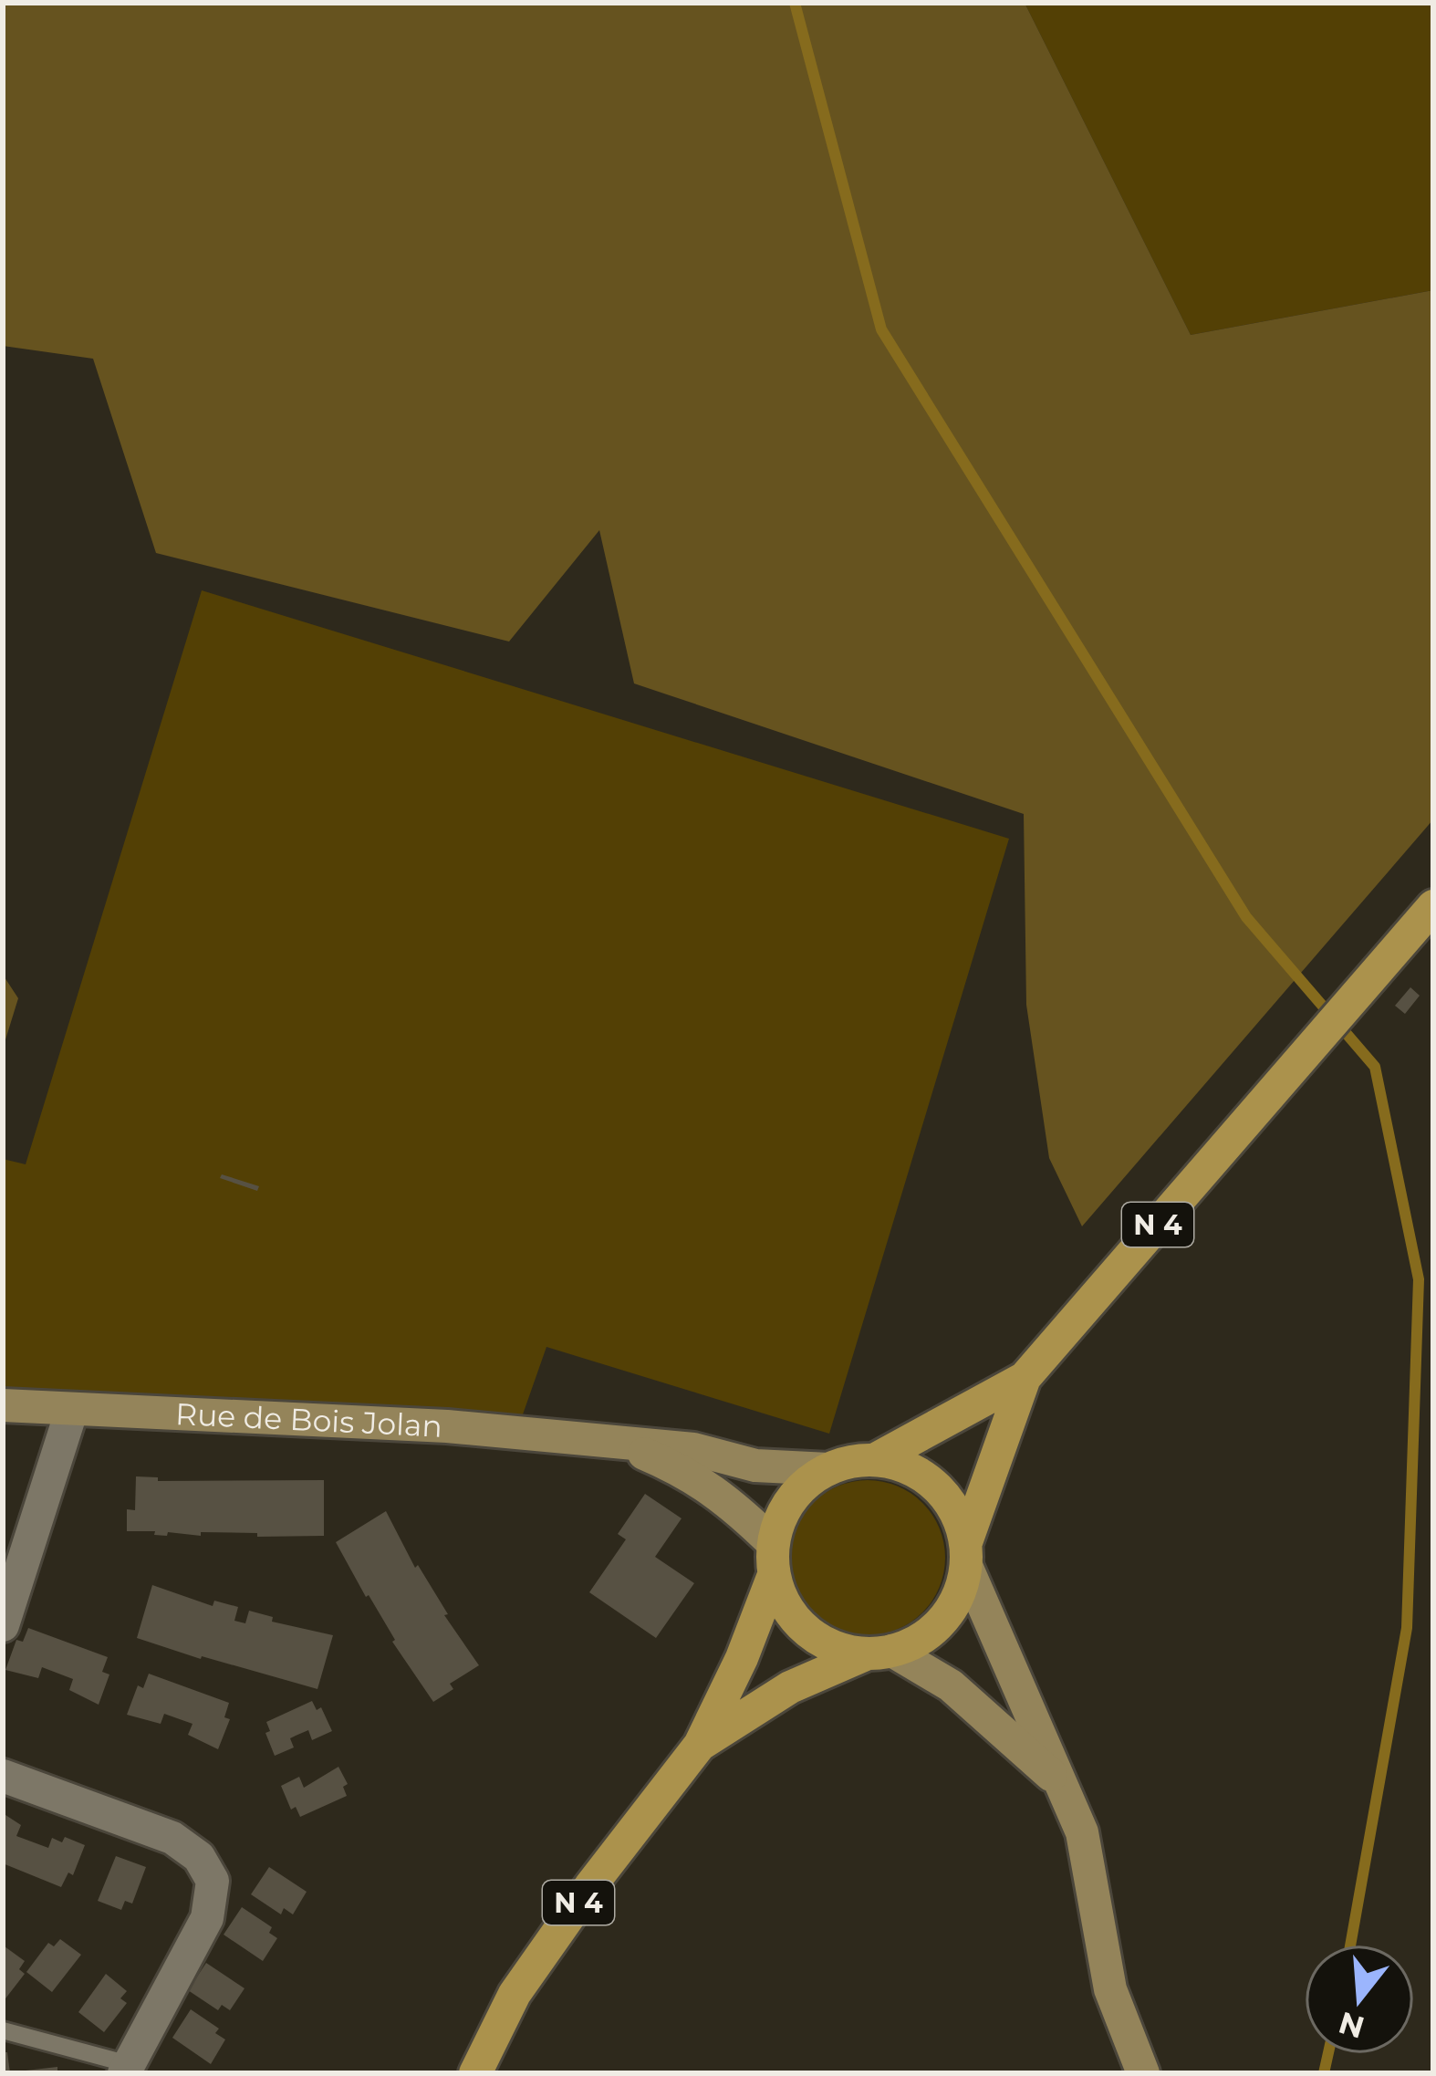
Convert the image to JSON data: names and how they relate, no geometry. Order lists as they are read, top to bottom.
{
  "streets": {
    "main road": ["N 4"],
    "street": ["Rue de Bois Jolan"]
  },
  "crossings": [
    ["N 4", "Rue de Bois Jolan"]
  ],
  "north": "bottom"
}
